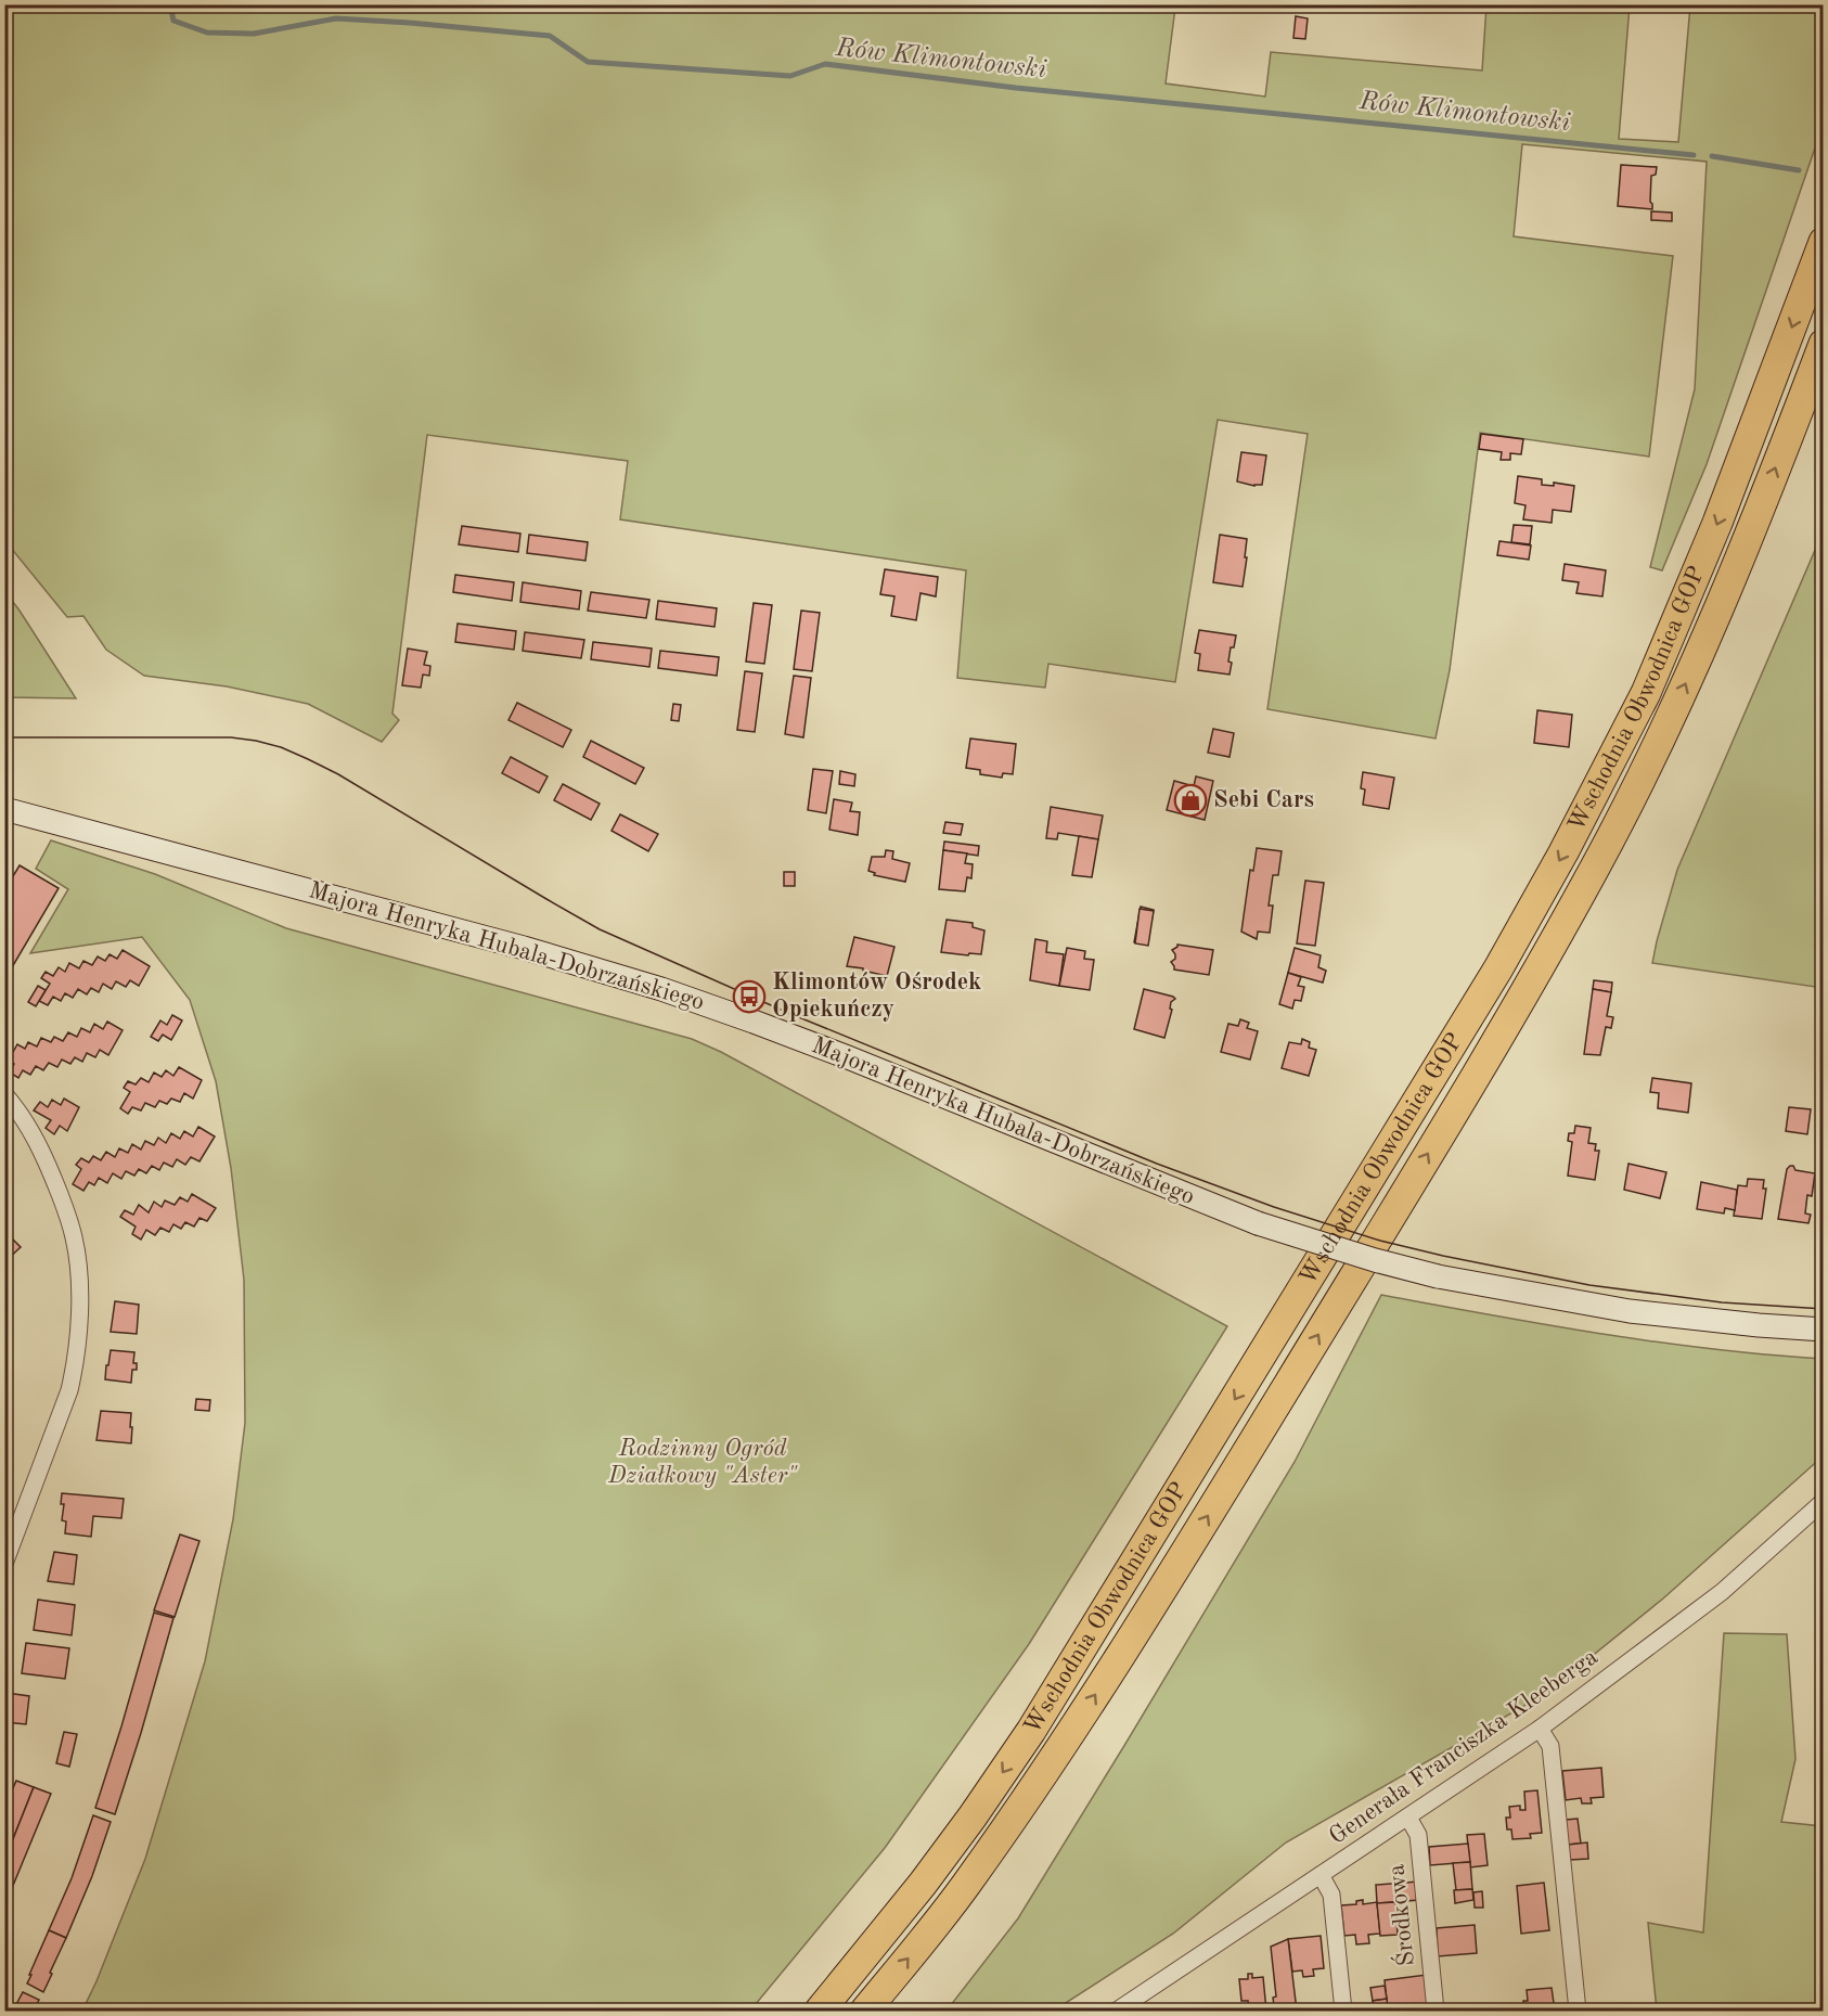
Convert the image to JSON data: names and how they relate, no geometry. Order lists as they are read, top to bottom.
{
  "streets": {
    "highway": ["Wschodnia Obwodnica GOP"],
    "street": ["Majora Henryka Hubala-Dobrzańskiego", "Generała Franciszka Kleeberga", "Środkowa"]
  },
  "crossings": [
    ["Generała Franciszka Kleeberga", "Środkowa"]
  ],
  "water": ["Rów Klimontowski"],
  "parks": ["Rodzinny Ogród Działkowy \"Aster\""],
  "places": {
    "shop": ["Sebi Cars"],
    "bus stop": ["Klimontów Ośrodek Opiekuńczy"]
  }
}
